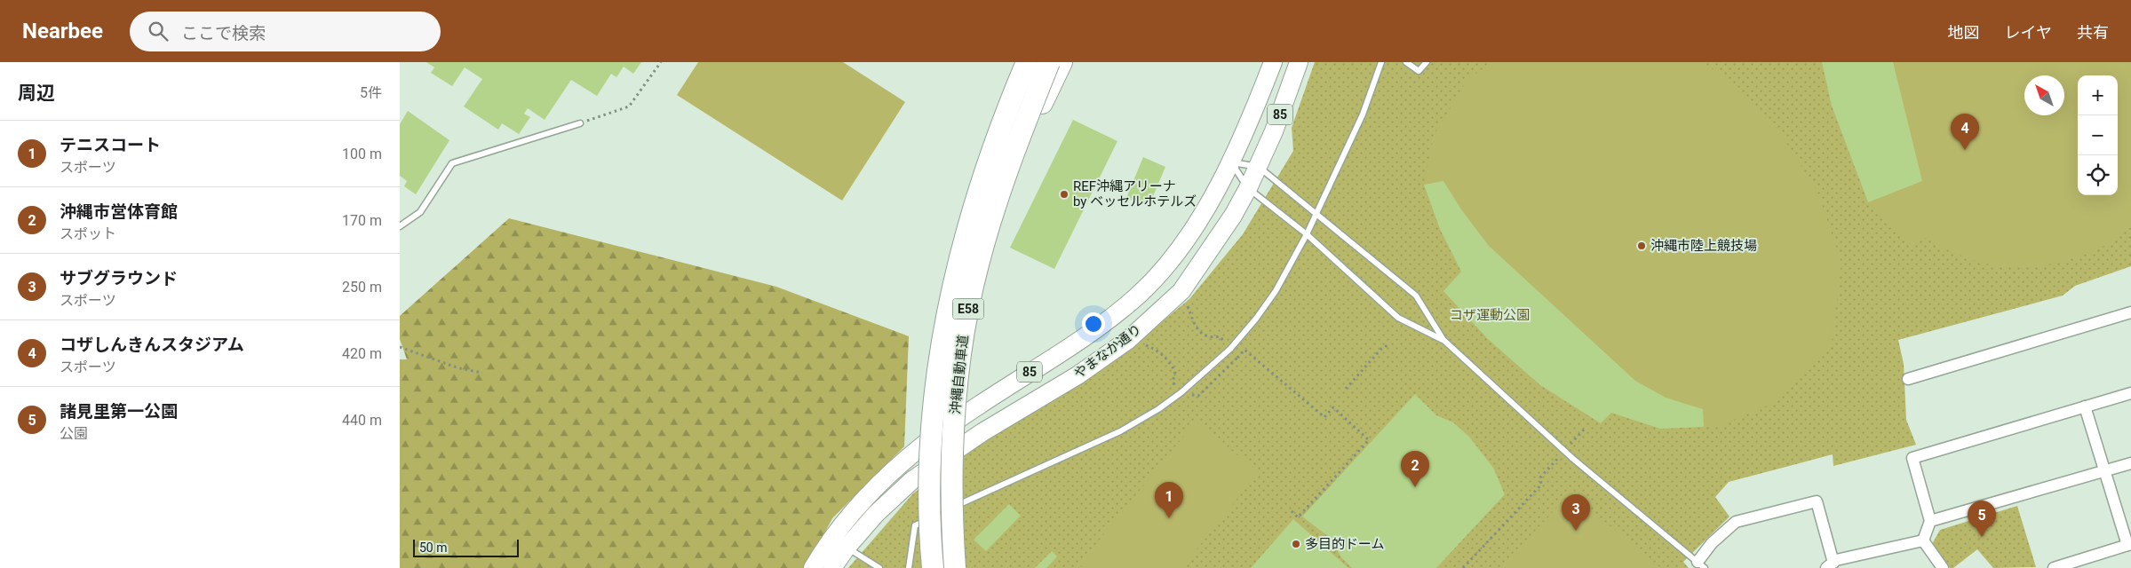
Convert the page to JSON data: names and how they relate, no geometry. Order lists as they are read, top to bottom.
{
  "streets": {
    "highway": ["E58", "沖縄自動車道"],
    "main road": ["85", "やまなか通り"]
  },
  "parks": ["コザ運動公園"],
  "places": ["REF沖縄アリーナ by ベッセルホテルズ", "沖縄市陸上競技場", "多目的ドーム"],
  "scale_bar": "50 m",
  "north": "top left",
  "page": {
    "header": "Nearbee",
    "search": "ここで検索",
    "nav": ["地図", "レイヤ", "共有"],
    "heading": ["周辺", "5件"],
    "map_buttons": ["+", "−"],
    "pins": [
      "4",
      "2",
      "1",
      "3",
      "5"
    ],
    "list": [
      {
        "mark": "1",
        "name": "テニスコート",
        "note": "スポーツ",
        "value": "100 m"
      },
      {
        "mark": "2",
        "name": "沖縄市営体育館",
        "note": "スポット",
        "value": "170 m"
      },
      {
        "mark": "3",
        "name": "サブグラウンド",
        "note": "スポーツ",
        "value": "250 m"
      },
      {
        "mark": "4",
        "name": "コザしんきんスタジアム",
        "note": "スポーツ",
        "value": "420 m"
      },
      {
        "mark": "5",
        "name": "諸見里第一公園",
        "note": "公園",
        "value": "440 m"
      }
    ],
    "scale": "50 m"
  }
}
